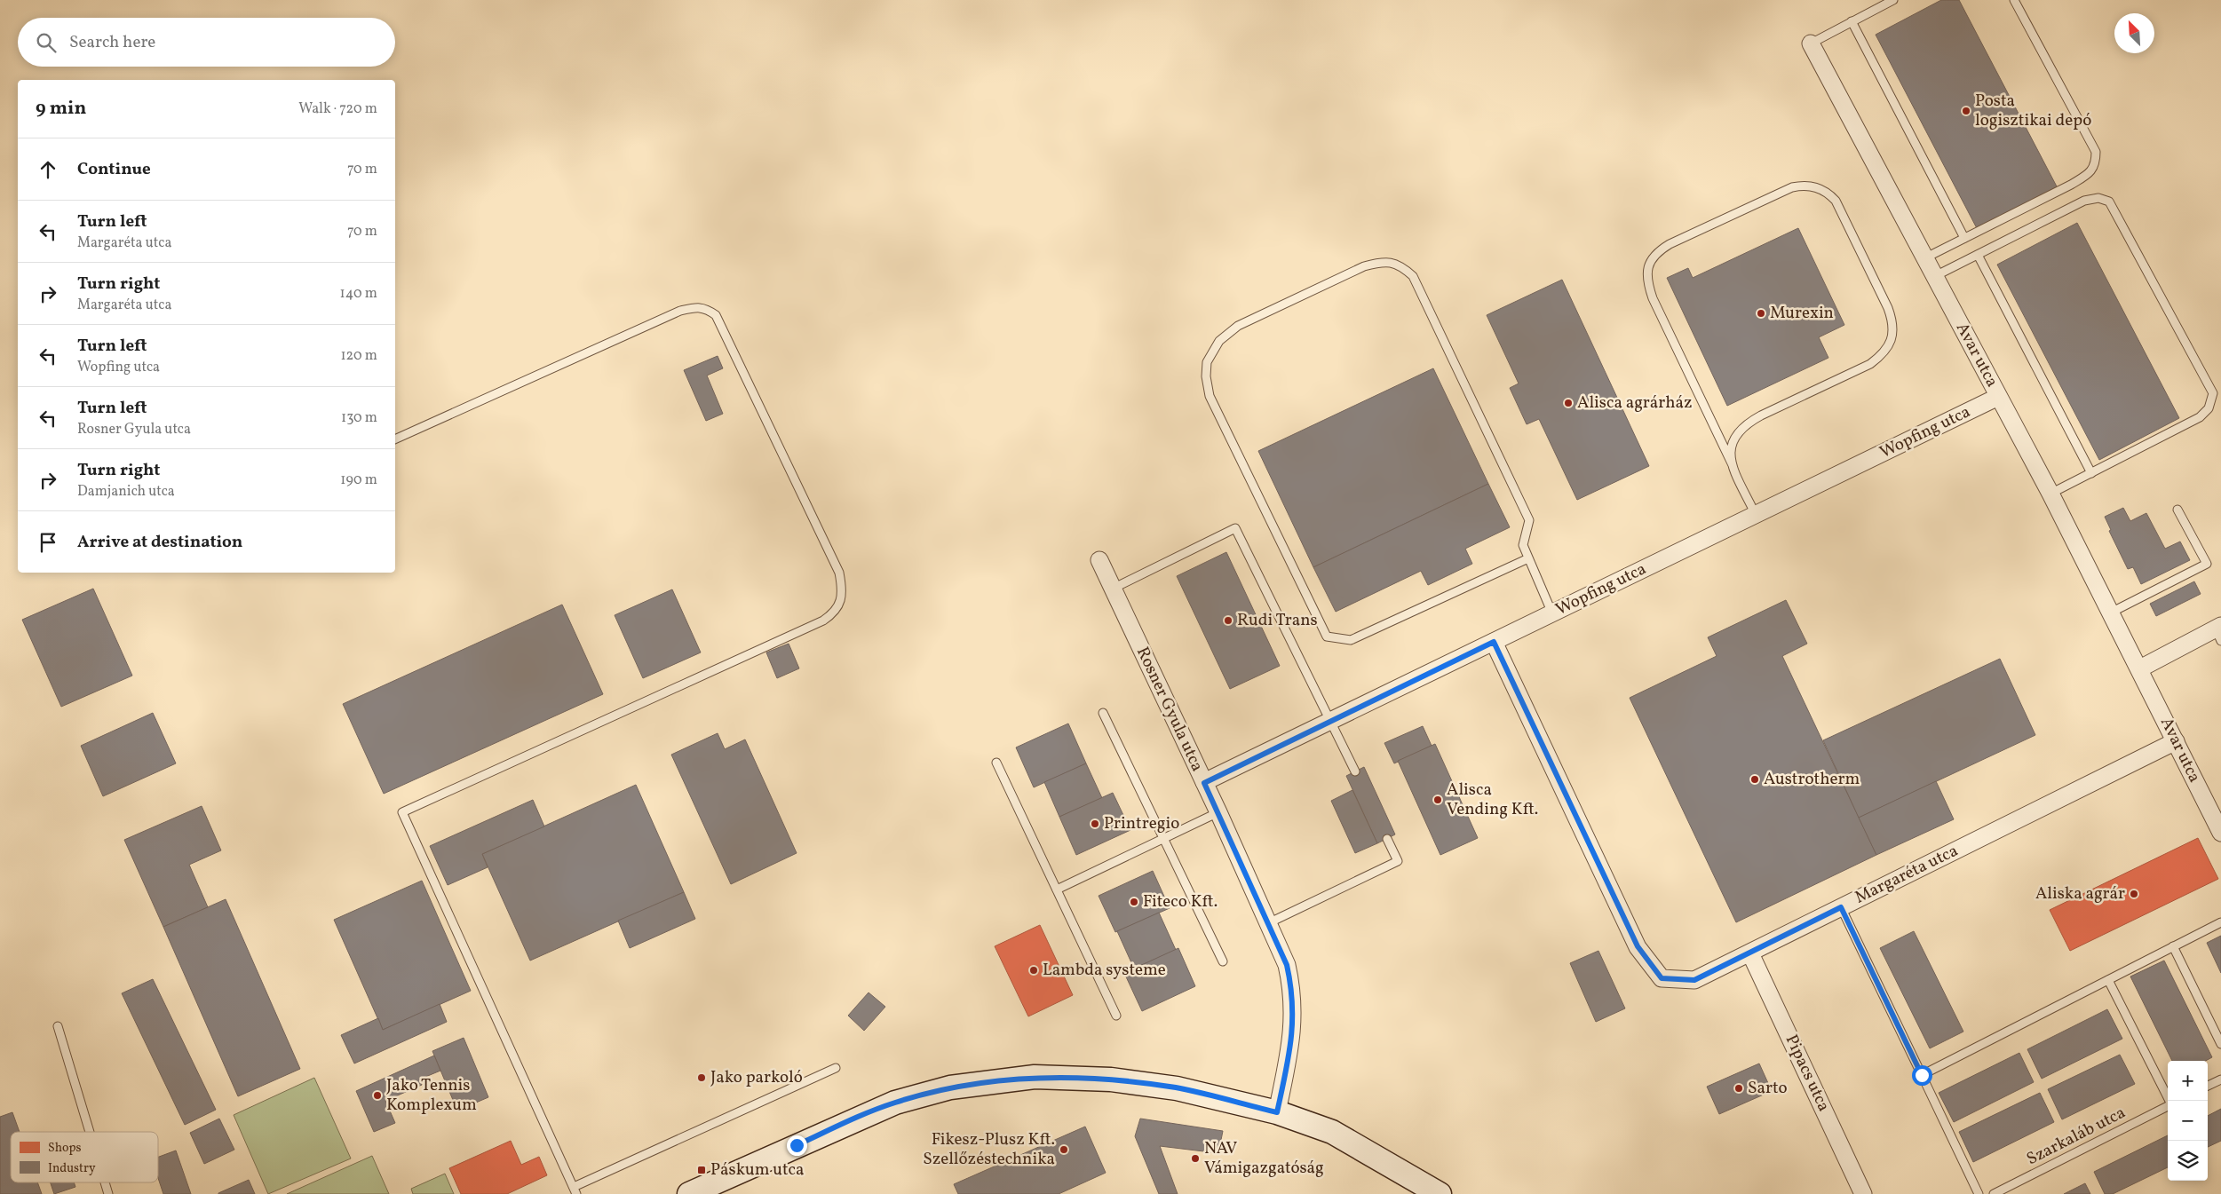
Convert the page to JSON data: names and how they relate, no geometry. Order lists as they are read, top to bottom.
{
  "streets": {
    "street": [
      "Avar utca",
      "Wopfing utca",
      "Rosner Gyula utca",
      "Margaréta utca",
      "Pipacs utca"
    ],
    "lane": ["Szarkaláb utca"]
  },
  "crossings": [
    ["Avar utca", "Wopfing utca"],
    ["Avar utca", "Margaréta utca"],
    ["Wopfing utca", "Rosner Gyula utca"],
    ["Wopfing utca", "Margaréta utca"],
    ["Margaréta utca", "Pipacs utca"]
  ],
  "places": {
    "other": [
      "Posta logisztikai depó",
      "Murexin",
      "Alisca agrárház",
      "Rudi Trans",
      "Austrotherm",
      "Alisca Vending Kft.",
      "Printregio",
      "Aliska agrár",
      "Fiteco Kft.",
      "Lambda systeme",
      "Jako parkoló",
      "Sarto",
      "Jako Tennis Komplexum",
      "Fikesz-Plusz Kft. Szellőzéstechnika",
      "NAV Vámigazgatóság"
    ],
    "transit": ["Páskum utca"]
  },
  "legend": ["Shops", "Industry"],
  "north": "top left",
  "page": {
    "search": "Search here",
    "heading": ["9 min", "Walk · 720 m"],
    "list": [
      ["Continue", "70 m"],
      ["Turn left", "Margaréta utca", "70 m"],
      ["Turn right", "Margaréta utca", "140 m"],
      ["Turn left", "Wopfing utca", "120 m"],
      ["Turn left", "Rosner Gyula utca", "130 m"],
      ["Turn right", "Damjanich utca", "190 m"],
      "Arrive at destination"
    ],
    "map_buttons": ["+", "−"]
  }
}
